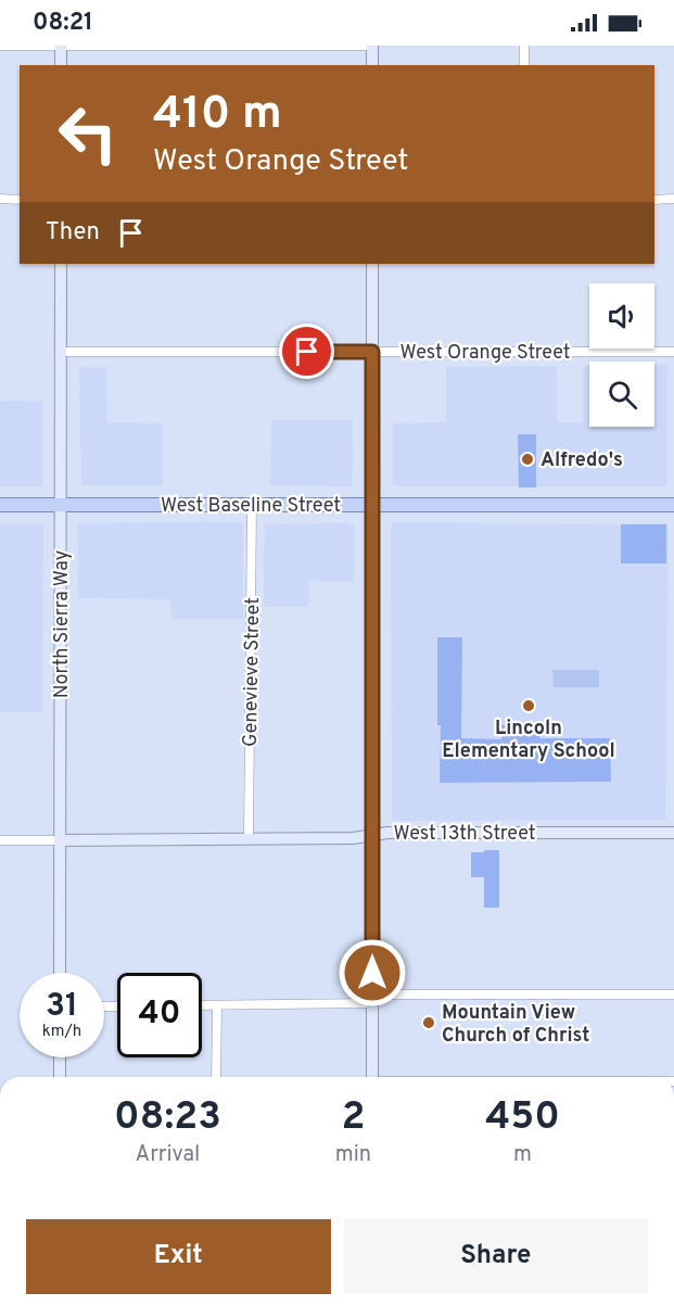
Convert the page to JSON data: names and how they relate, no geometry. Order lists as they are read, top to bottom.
{
  "streets": {
    "main road": ["West Baseline Street"],
    "street": [
      "West Orange Street",
      "North Sierra Way",
      "Genevieve Street",
      "West 13th Street"
    ]
  },
  "crossings": [
    ["West Orange Street", "North Sierra Way"],
    ["West Baseline Street", "North Sierra Way"],
    ["West Baseline Street", "Genevieve Street"],
    ["North Sierra Way", "West 13th Street"],
    ["Genevieve Street", "West 13th Street"]
  ],
  "places": ["Alfredo's", "Lincoln Elementary School", "Mountain View Church of Christ"],
  "page": {
    "status": "08:21",
    "turn": ["410 m", "West Orange Street"],
    "then": "Then",
    "speed": "31 km/h",
    "limit": "40",
    "eta": [
      "08:23",
      "Arrival",
      "2",
      "min",
      "450",
      "m"
    ],
    "buttons": ["Exit", "Share"]
  }
}
